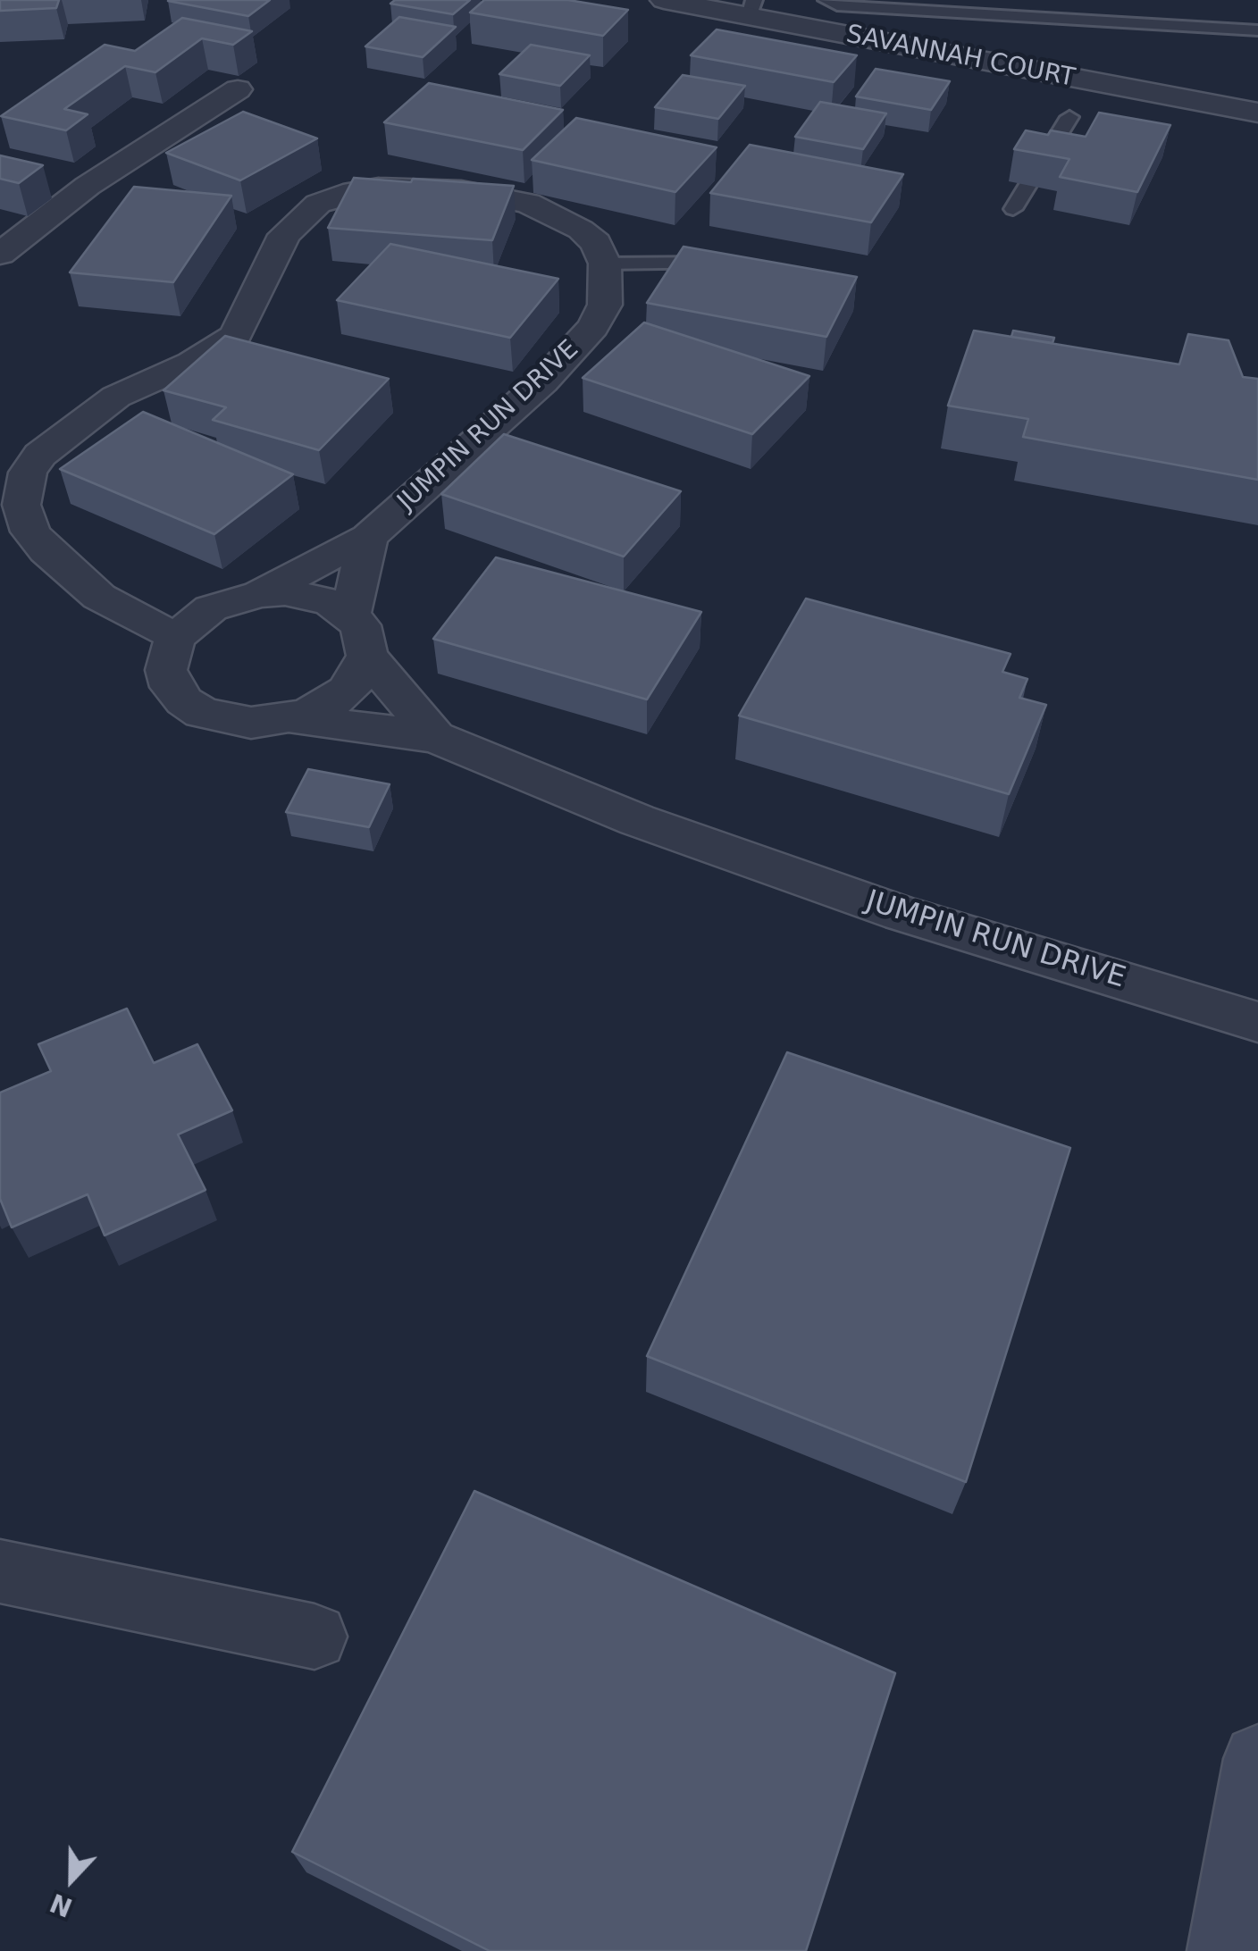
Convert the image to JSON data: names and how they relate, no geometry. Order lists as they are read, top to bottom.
{
  "streets": {
    "street": ["SAVANNAH COURT", "JUMPIN RUN DRIVE"]
  },
  "north": "bottom"
}
